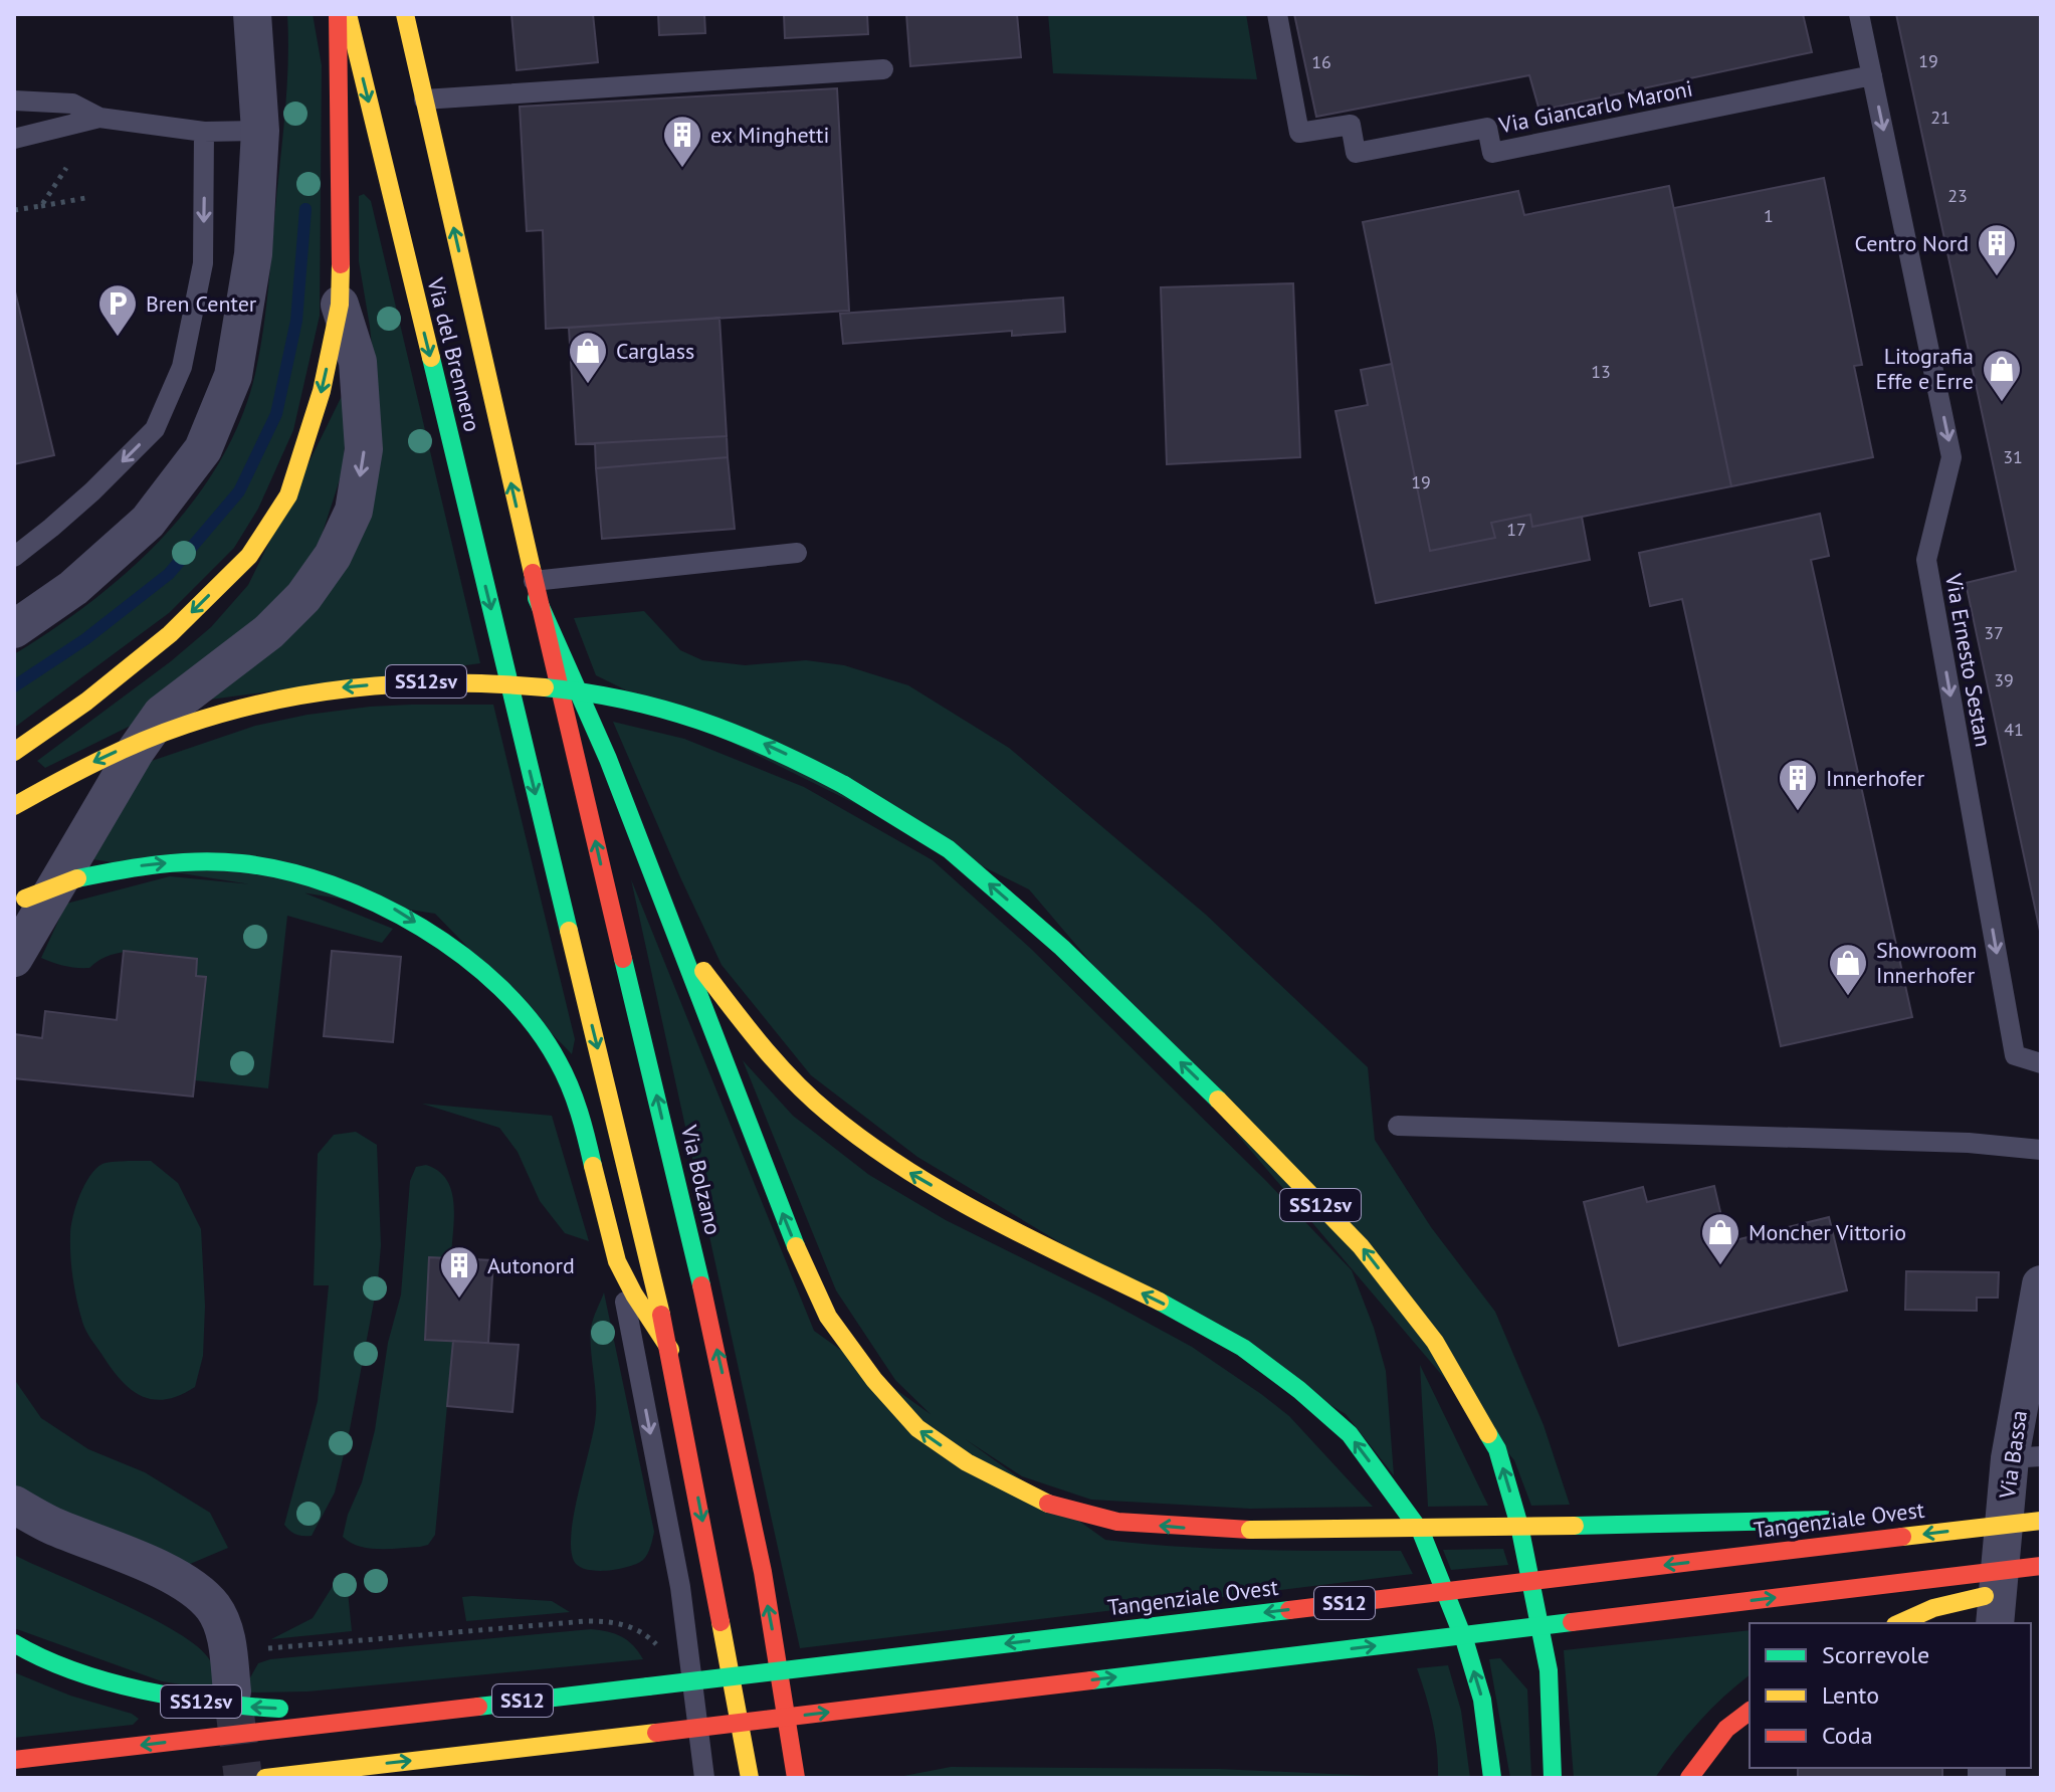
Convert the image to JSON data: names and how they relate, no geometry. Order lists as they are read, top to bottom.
{
  "streets": {
    "main road": [
      "Via del Brennero",
      "SS12sv",
      "Via Bolzano",
      "Tangenziale Ovest",
      "SS12"
    ],
    "street": ["Via Bassa"],
    "lane": ["Via Giancarlo Maroni", "Via Ernesto Sestan"]
  },
  "crossings": [
    ["Via Giancarlo Maroni", "Via Ernesto Sestan"],
    ["Via del Brennero", "Via Bolzano"],
    ["SS12sv", "Tangenziale Ovest"]
  ],
  "one_way": ["Via Ernesto Sestan"],
  "places": {
    "building": [
      "ex Minghetti",
      "Centro Nord",
      "Innerhofer",
      "Autonord"
    ],
    "parking": ["Bren Center"],
    "shop": [
      "Carglass",
      "Litografia Effe e Erre",
      "Showroom Innerhofer",
      "Moncher Vittorio"
    ]
  },
  "house_numbers": [
    "19",
    "16",
    "21",
    "23",
    "1",
    "13",
    "31",
    "19",
    "17",
    "37",
    "39",
    "41"
  ],
  "legend": ["Scorrevole", "Lento", "Coda"]
}
